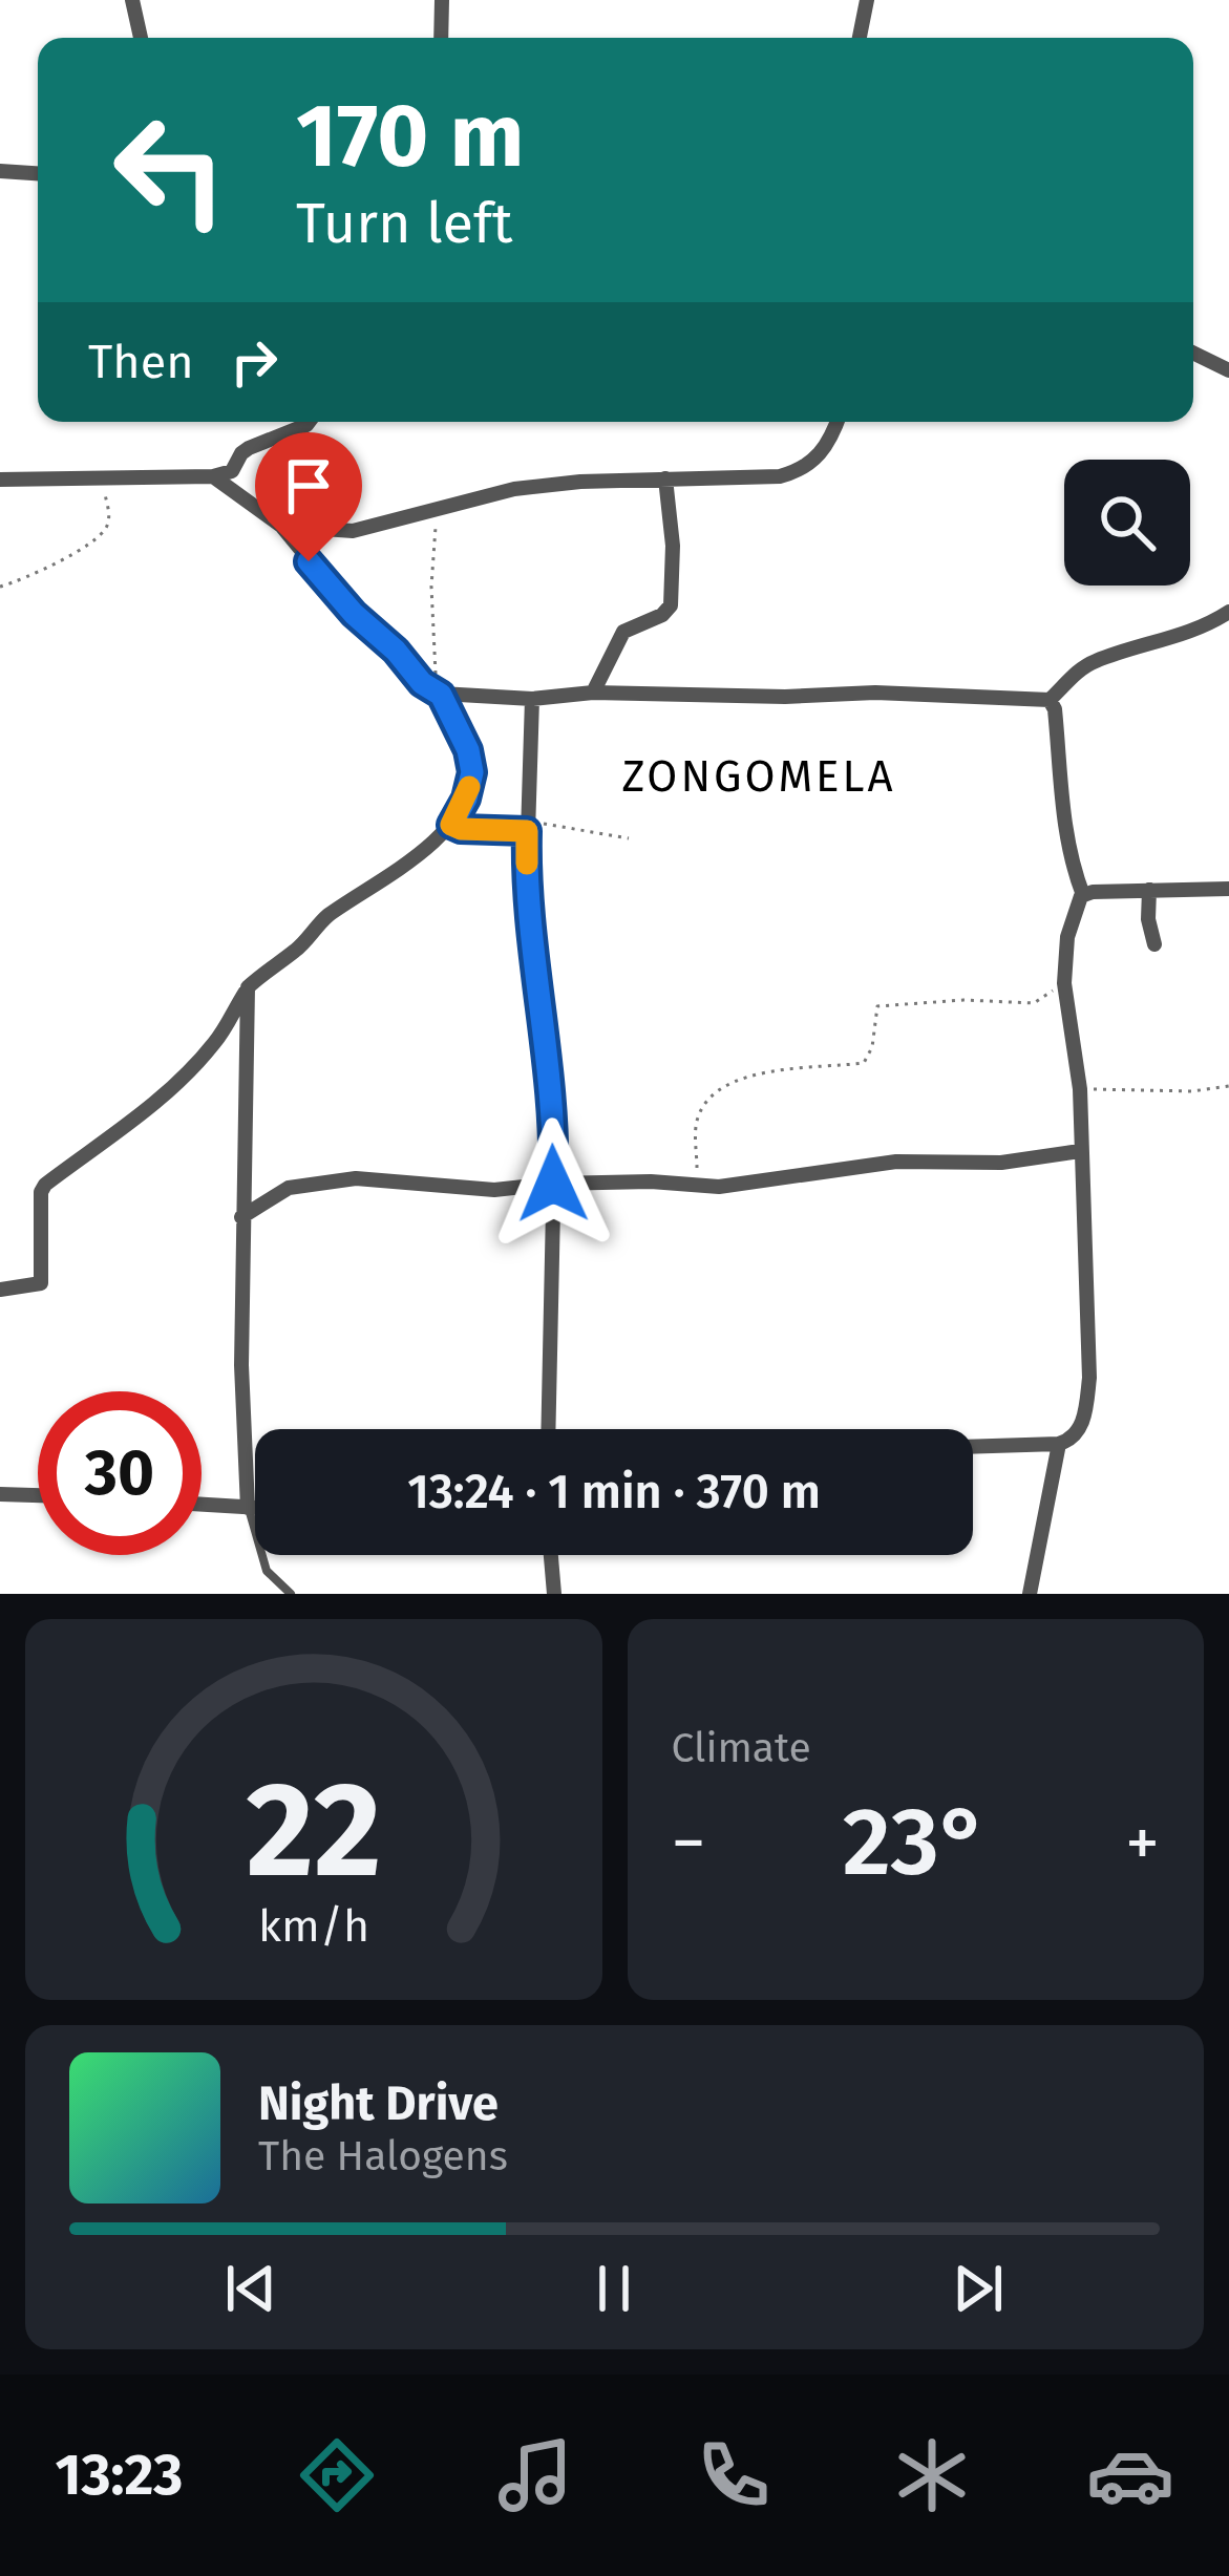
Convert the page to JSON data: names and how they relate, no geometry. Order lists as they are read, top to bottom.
{
  "districts": ["ZONGOMELA"],
  "page": {
    "turn": ["170 m", "Turn left"],
    "then": "Then",
    "limit": "30",
    "trip": "13:24 · 1 min · 370 m",
    "tile": "Climate",
    "heat": ["−", "23°", "+"],
    "song": ["Night Drive", "The Halogens"],
    "tabs": "13:23",
    "gauge": ["22", "km/h"]
  }
}
